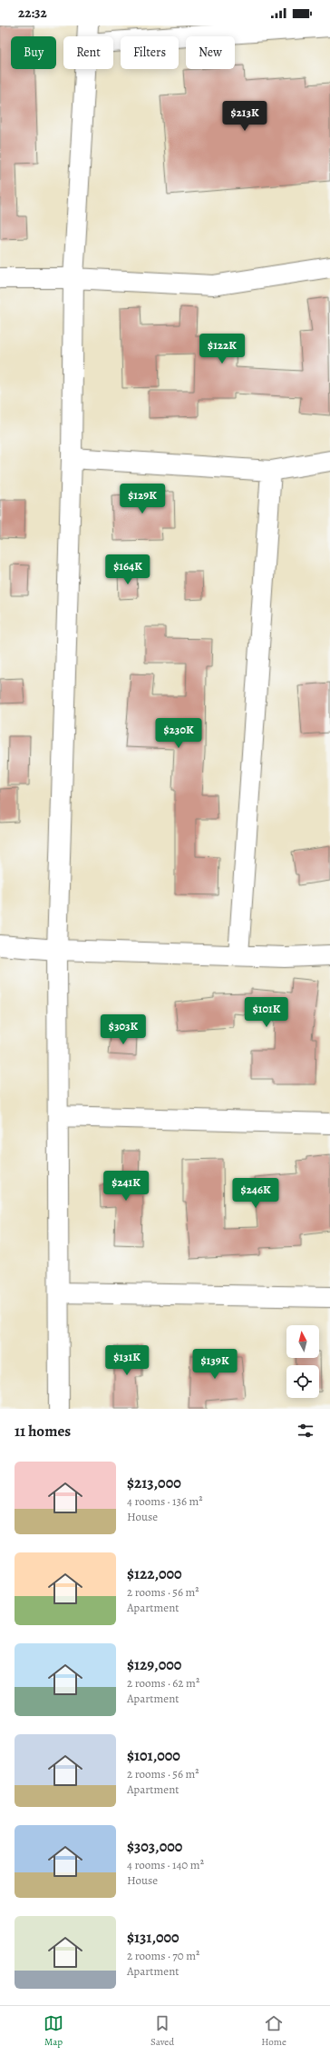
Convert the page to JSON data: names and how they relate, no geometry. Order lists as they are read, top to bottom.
{
  "north": "top",
  "page": {
    "status": "22:32",
    "chip": [
      "Buy",
      "Rent",
      "Filters",
      "New"
    ],
    "price": [
      "$213K",
      "$122K",
      "$129K",
      "$164K",
      "$230K",
      "$101K",
      "$303K",
      "$241K",
      "$246K",
      "$131K",
      "$139K"
    ],
    "heading": "11 homes",
    "list": [
      {
        "name": "$213,000",
        "note": "4 rooms · 136 m² · House"
      },
      {
        "name": "$122,000",
        "note": "2 rooms · 56 m² · Apartment"
      },
      {
        "name": "$129,000",
        "note": "2 rooms · 62 m² · Apartment"
      },
      {
        "name": "$101,000",
        "note": "2 rooms · 56 m² · Apartment"
      },
      {
        "name": "$303,000",
        "note": "4 rooms · 140 m² · House"
      },
      {
        "name": "$131,000",
        "note": "2 rooms · 70 m² · Apartment"
      }
    ],
    "tabs": ["Map", "Saved", "Home"]
  }
}
